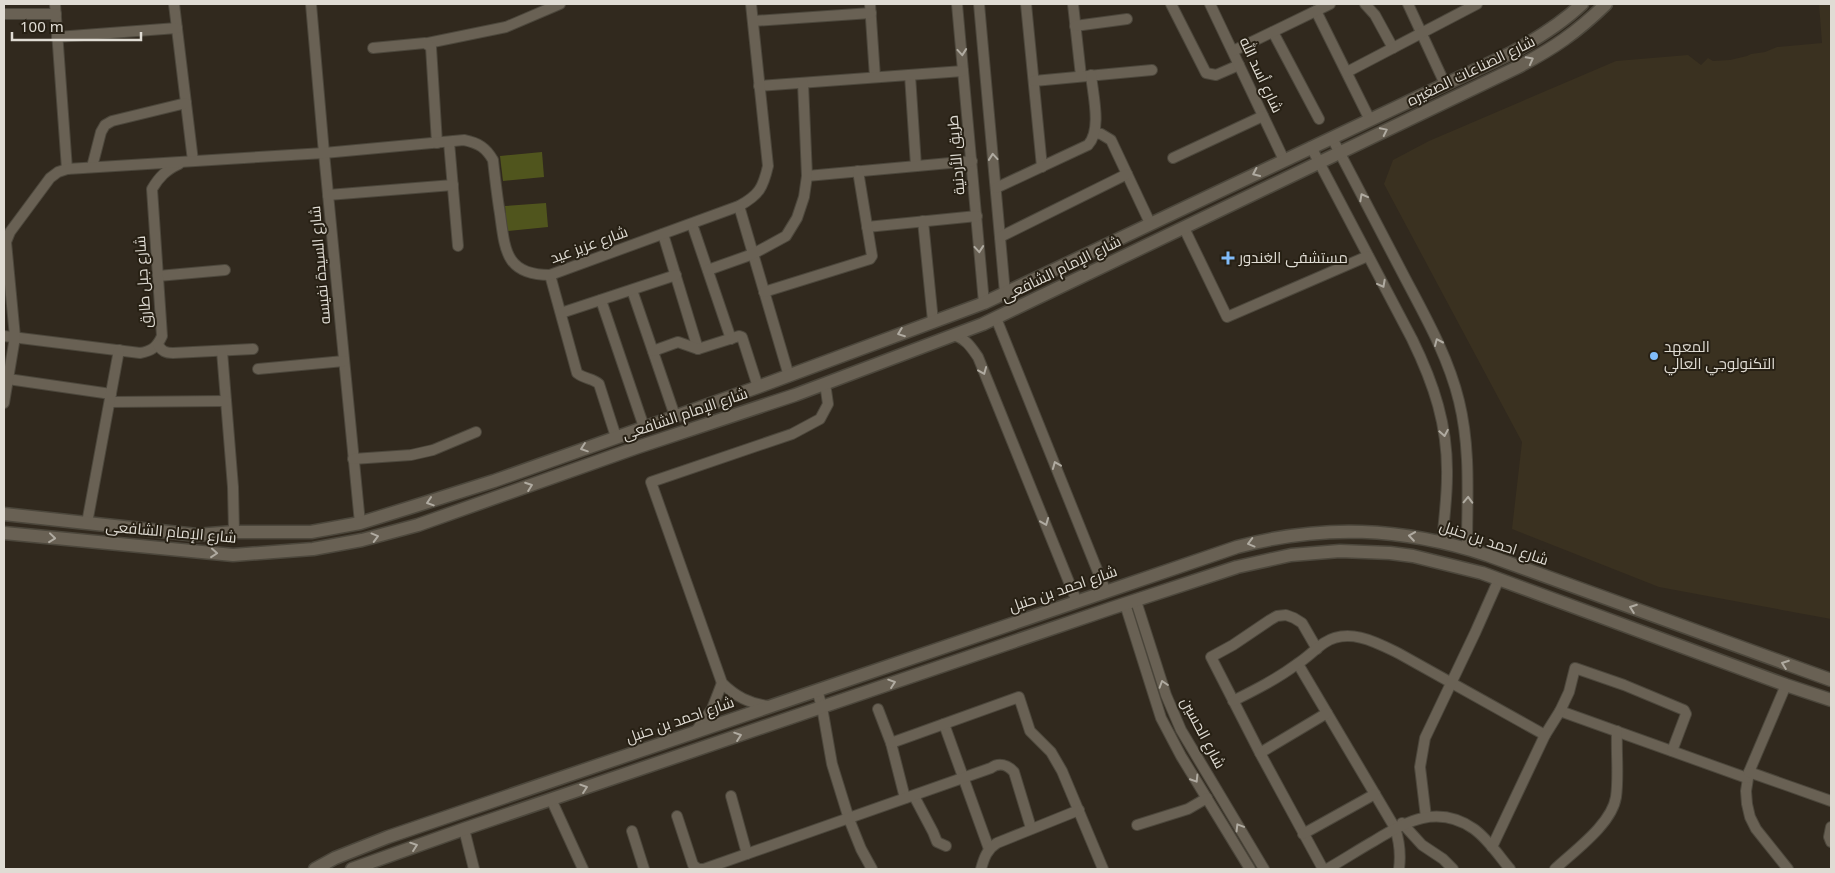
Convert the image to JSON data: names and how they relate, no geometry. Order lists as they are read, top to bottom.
{
  "streets": {
    "street": [
      "شارع الصناعات الصغيره",
      "شارع أسد الله",
      "طريق الأردنية",
      "شارع عزيز عيد",
      "شارع السيدة نفيسه",
      "شارع الإمام الشافعى",
      "شارع جبل طارق",
      "شارع احمد بن حنبل",
      "شارع الحسين"
    ]
  },
  "crossings": [
    ["شارع الصناعات الصغيره", "شارع الإمام الشافعى"],
    ["شارع أسد الله", "شارع الإمام الشافعى"],
    ["طريق الأردنية", "شارع الإمام الشافعى"],
    ["شارع عزيز عيد", "شارع السيدة نفيسه"],
    ["شارع عزيز عيد", "شارع جبل طارق"],
    ["شارع السيدة نفيسه", "شارع الإمام الشافعى"]
  ],
  "places": {
    "health": ["مستشفى الغندور"],
    "other": ["المعهد التكنولوجي العالي"]
  },
  "scale_bar": "100 m"
}
